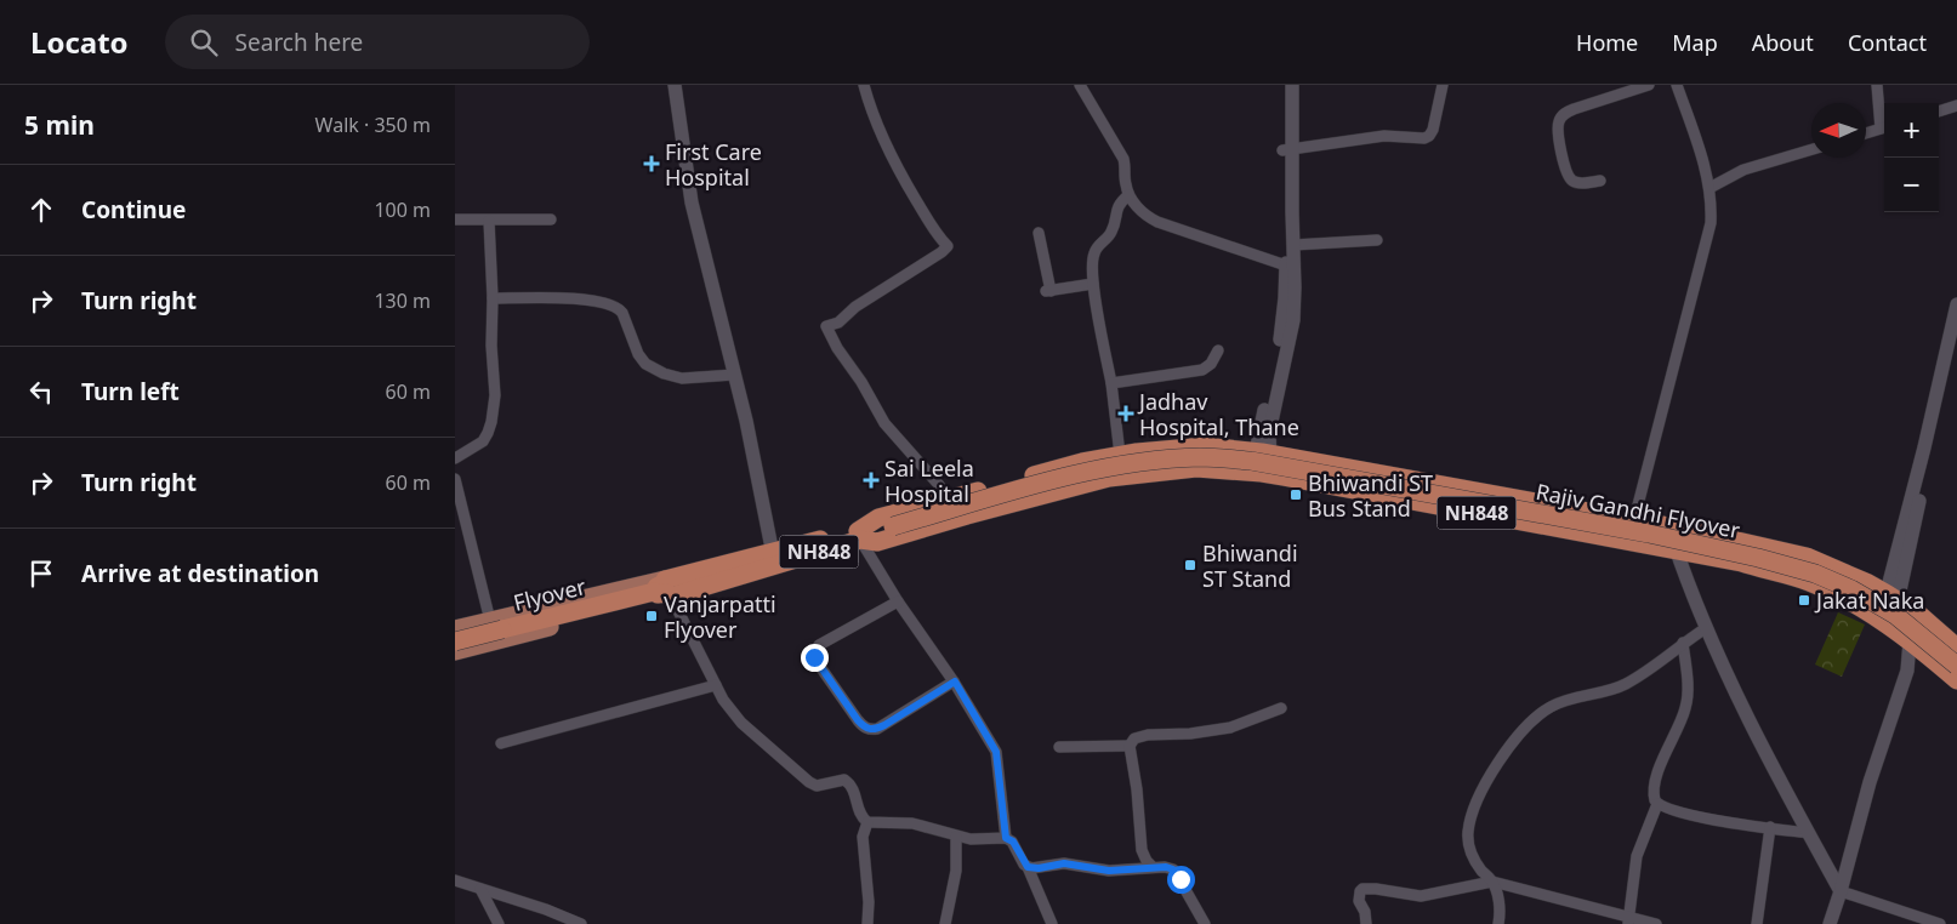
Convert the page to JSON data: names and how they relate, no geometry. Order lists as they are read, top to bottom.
{
  "streets": {
    "highway": ["Rajiv Gandhi Flyover", "NH848", "Flyover"]
  },
  "crossings": [
    ["Rajiv Gandhi Flyover", "NH848"],
    ["NH848", "Flyover"]
  ],
  "places": {
    "health": ["First Care Hospital", "Jadhav Hospital, Thane", "Sai Leela Hospital"],
    "transit": [
      "Bhiwandi ST Bus Stand",
      "Bhiwandi ST Stand",
      "Jakat Naka",
      "Vanjarpatti Flyover"
    ]
  },
  "north": "left",
  "page": {
    "header": "Locato",
    "search": "Search here",
    "nav": [
      "Home",
      "Map",
      "About",
      "Contact"
    ],
    "heading": ["5 min", "Walk · 350 m"],
    "map_buttons": ["+", "−"],
    "list": [
      ["Continue", "100 m"],
      ["Turn right", "130 m"],
      ["Turn left", "60 m"],
      ["Turn right", "60 m"],
      "Arrive at destination"
    ]
  }
}
